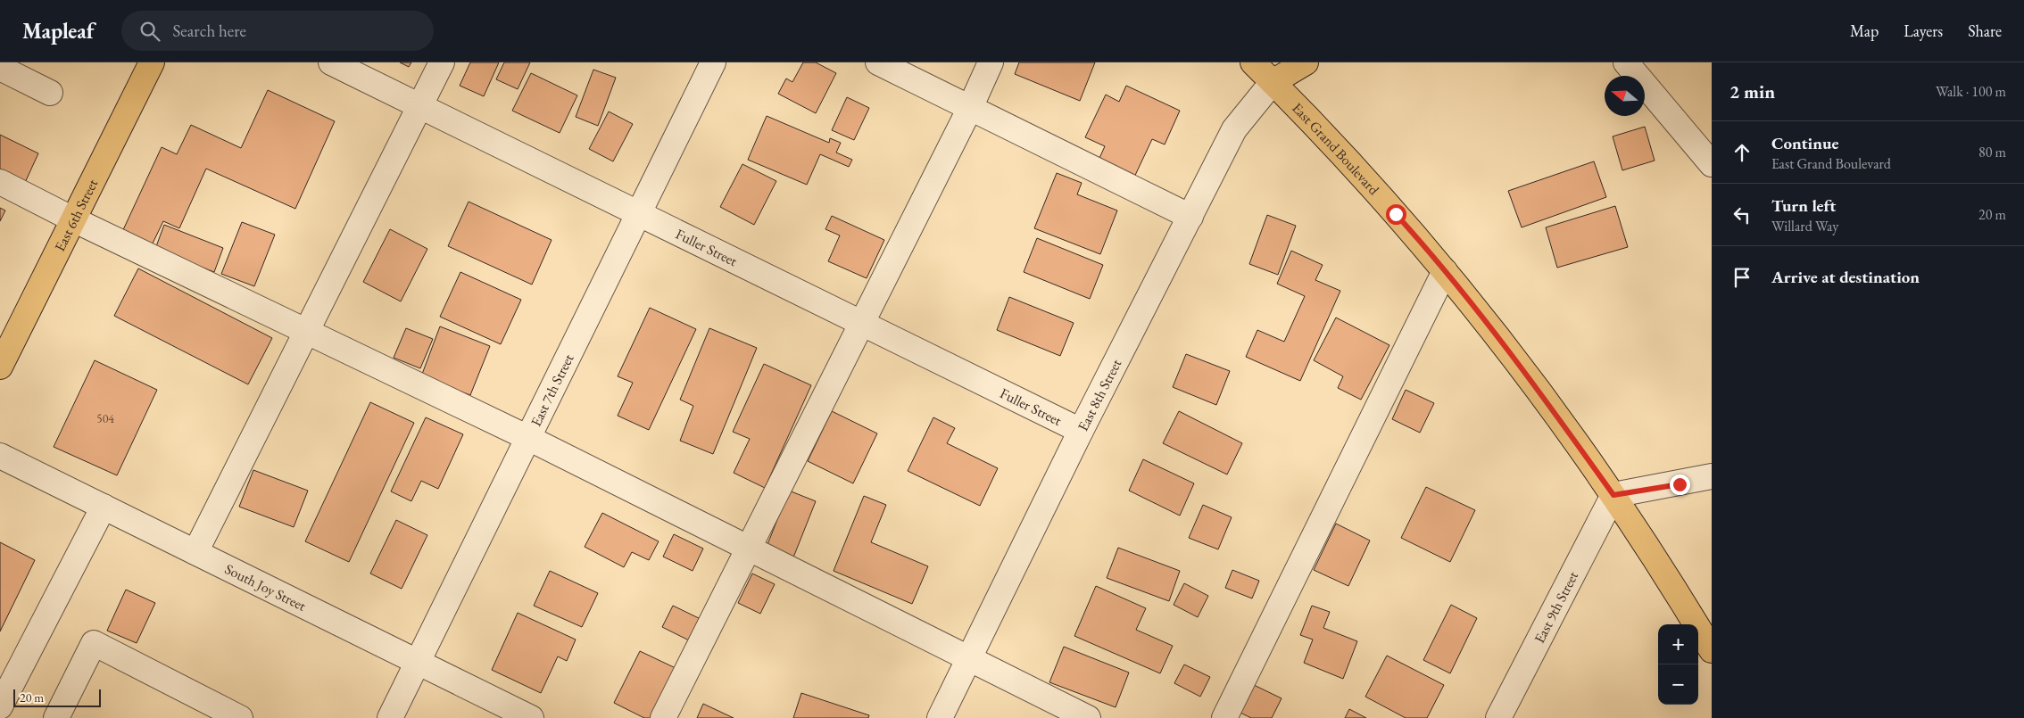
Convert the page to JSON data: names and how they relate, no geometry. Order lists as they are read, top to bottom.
{
  "streets": {
    "main road": ["East Grand Boulevard", "East 6th Street"],
    "street": [
      "Fuller Street",
      "East 7th Street",
      "East 8th Street",
      "South Joy Street",
      "East 9th Street"
    ]
  },
  "crossings": [
    ["East Grand Boulevard", "East 8th Street"],
    ["East Grand Boulevard", "East 9th Street"],
    ["Fuller Street", "East 7th Street"],
    ["Fuller Street", "East 8th Street"],
    ["East 7th Street", "South Joy Street"]
  ],
  "house_numbers": ["504"],
  "scale_bar": "20 m",
  "north": "left",
  "page": {
    "header": "Mapleaf",
    "search": "Search here",
    "nav": ["Map", "Layers", "Share"],
    "heading": ["2 min", "Walk · 100 m"],
    "list": [
      ["Continue", "East Grand Boulevard", "80 m"],
      ["Turn left", "Willard Way", "20 m"],
      "Arrive at destination"
    ],
    "map_buttons": ["+", "−"],
    "scale": "20 m"
  }
}
